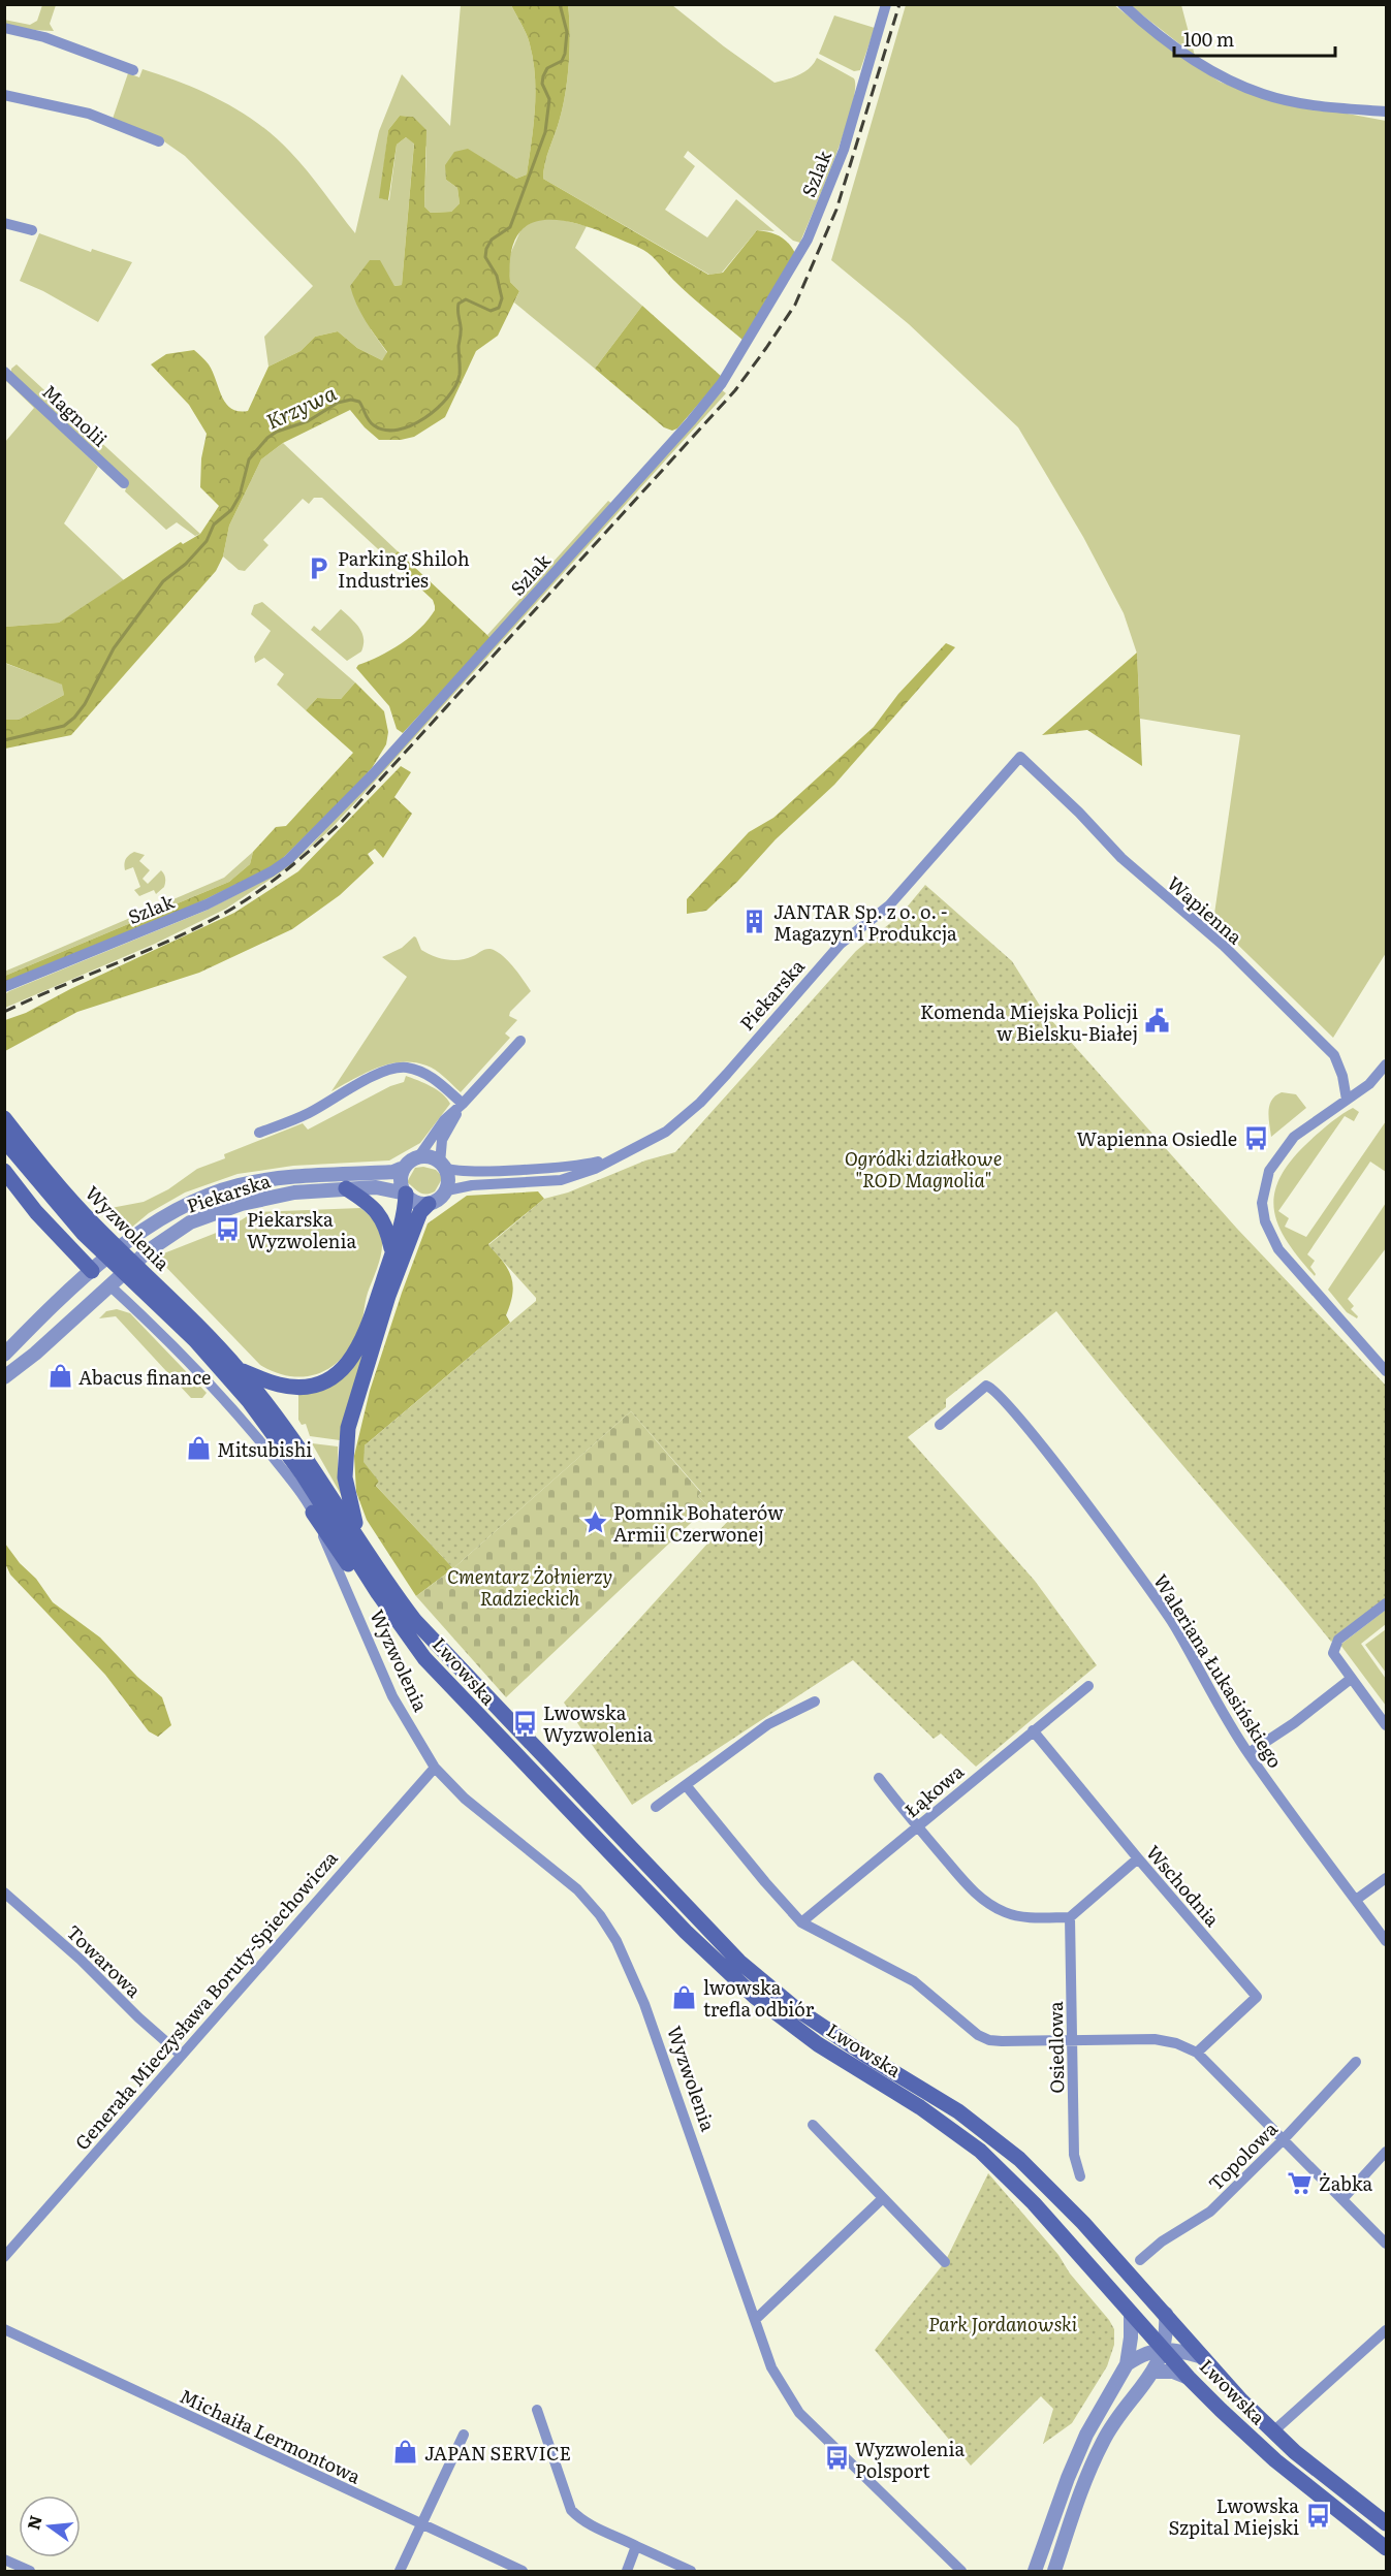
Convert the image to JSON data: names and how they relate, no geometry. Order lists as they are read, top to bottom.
{
  "streets": {
    "main road": ["Wyzwolenia", "Lwowska"],
    "street": [
      "Szlak",
      "Magnolii",
      "Wapienna",
      "Piekarska",
      "Waleriana Łukasińskiego",
      "Łąkowa",
      "Wschodnia",
      "Towarowa",
      "Generała Mieczysława Boruty-Spiechowicza",
      "Osiedlowa",
      "Topolowa",
      "Michaiła Lermontowa"
    ]
  },
  "crossings": [
    ["Wapienna", "Piekarska"],
    ["Piekarska", "Wyzwolenia"],
    ["Wyzwolenia", "Lwowska"],
    ["Wyzwolenia", "Generała Mieczysława Boruty-Spiechowicza"],
    ["Łąkowa", "Wschodnia"],
    ["Towarowa", "Generała Mieczysława Boruty-Spiechowicza"]
  ],
  "water": ["Krzywa"],
  "parks": ["Ogródki działkowe \"ROD Magnolia\"", "Cmentarz Żołnierzy Radzieckich", "Park Jordanowski"],
  "places": {
    "parking": ["Parking Shiloh Industries"],
    "building": ["JANTAR Sp. z o. o. - Magazyn i Produkcja"],
    "public building": ["Komenda Miejska Policji w Bielsku-Białej"],
    "bus stop": [
      "Wapienna Osiedle",
      "Piekarska Wyzwolenia",
      "Lwowska Wyzwolenia",
      "Wyzwolenia Polsport",
      "Lwowska Szpital Miejski"
    ],
    "shop": [
      "Abacus finance",
      "Mitsubishi",
      "lwowska trefla odbiór",
      "JAPAN SERVICE"
    ],
    "place": ["Pomnik Bohaterów Armii Czerwonej"],
    "supermarket": ["Żabka"]
  },
  "scale_bar": "100 m",
  "north": "left"
}
